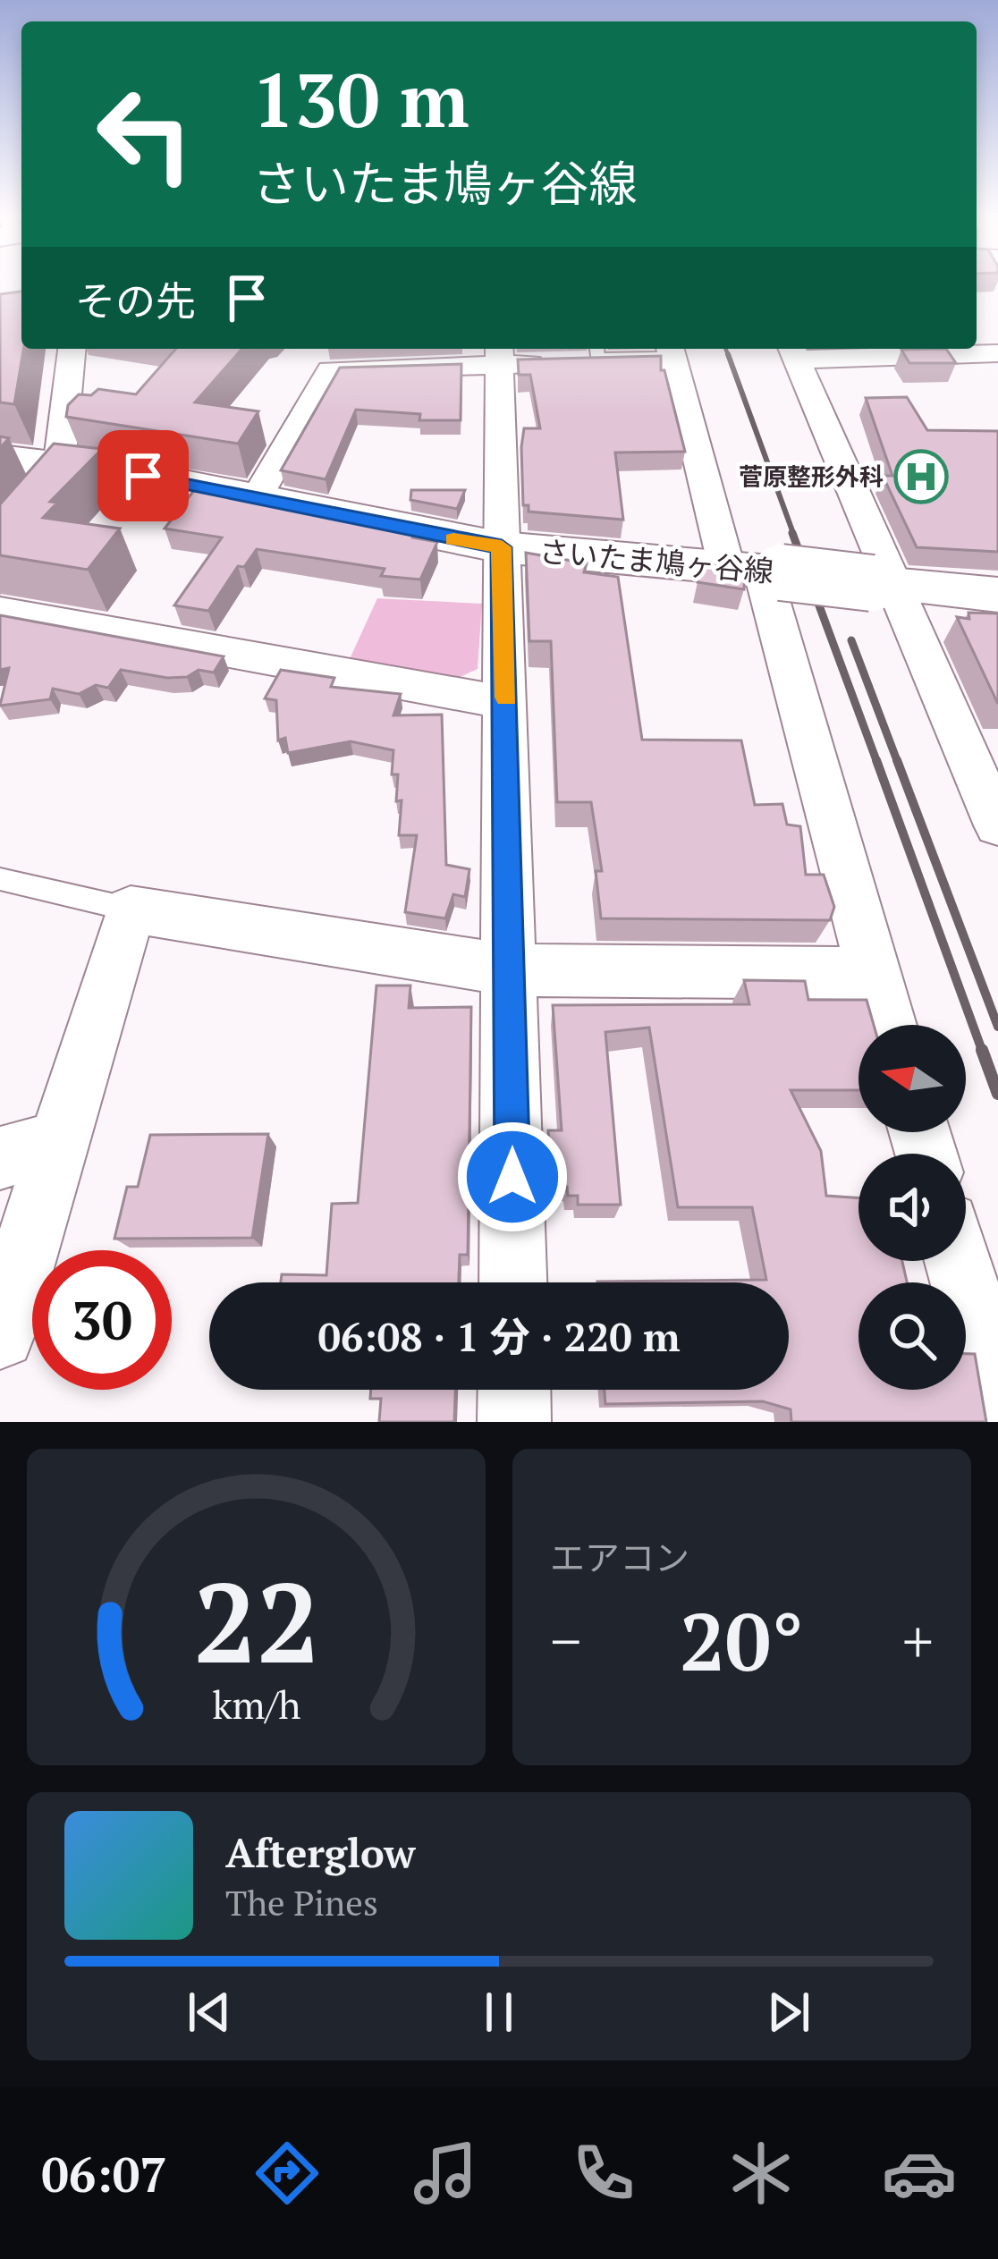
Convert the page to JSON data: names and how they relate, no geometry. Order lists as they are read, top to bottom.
{
  "streets": {
    "main road": ["さいたま鳩ヶ谷線"]
  },
  "places": {
    "hospital": ["菅原整形外科"]
  },
  "north": "left",
  "page": {
    "turn": ["130 m", "さいたま鳩ヶ谷線"],
    "then": "その先",
    "limit": "30",
    "trip": "06:08 · 1 分 · 220 m",
    "tile": "エアコン",
    "heat": ["−", "20°", "+"],
    "song": ["Afterglow", "The Pines"],
    "tabs": "06:07",
    "gauge": ["22", "km/h"]
  }
}
